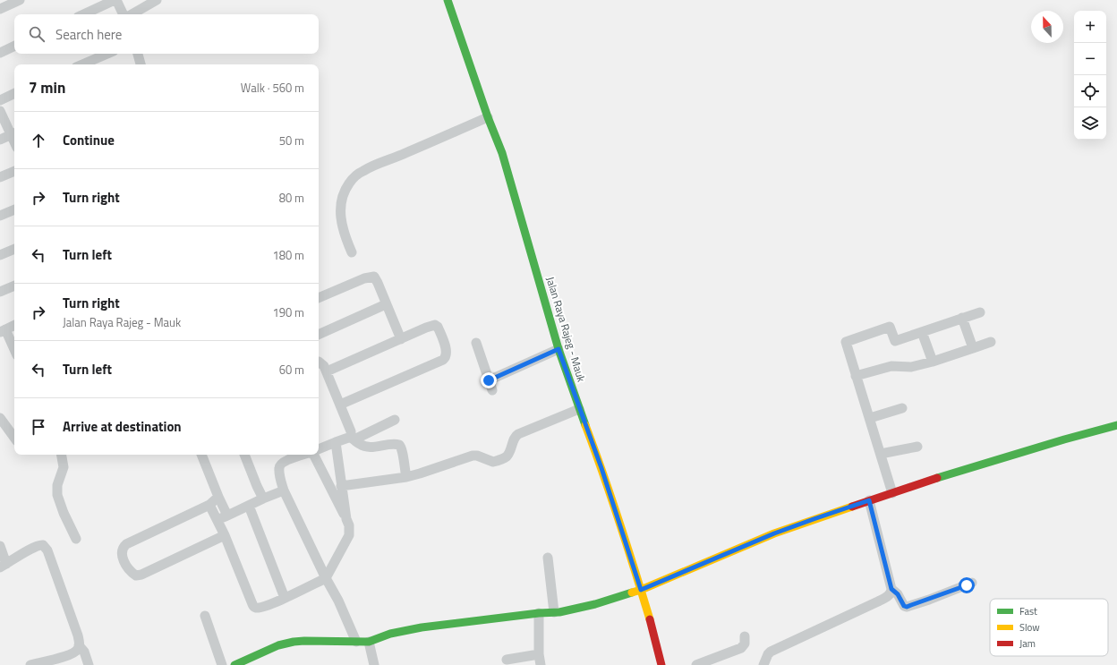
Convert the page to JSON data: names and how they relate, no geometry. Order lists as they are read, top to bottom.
{
  "streets": {
    "street": ["Jalan Raya Rajeg - Mauk"]
  },
  "legend": ["Fast", "Slow", "Jam"],
  "north": "top",
  "page": {
    "map_buttons": ["+", "−"],
    "search": "Search here",
    "heading": ["7 min", "Walk · 560 m"],
    "list": [
      ["Continue", "50 m"],
      ["Turn right", "80 m"],
      ["Turn left", "180 m"],
      ["Turn right", "Jalan Raya Rajeg - Mauk", "190 m"],
      ["Turn left", "60 m"],
      "Arrive at destination"
    ]
  }
}
